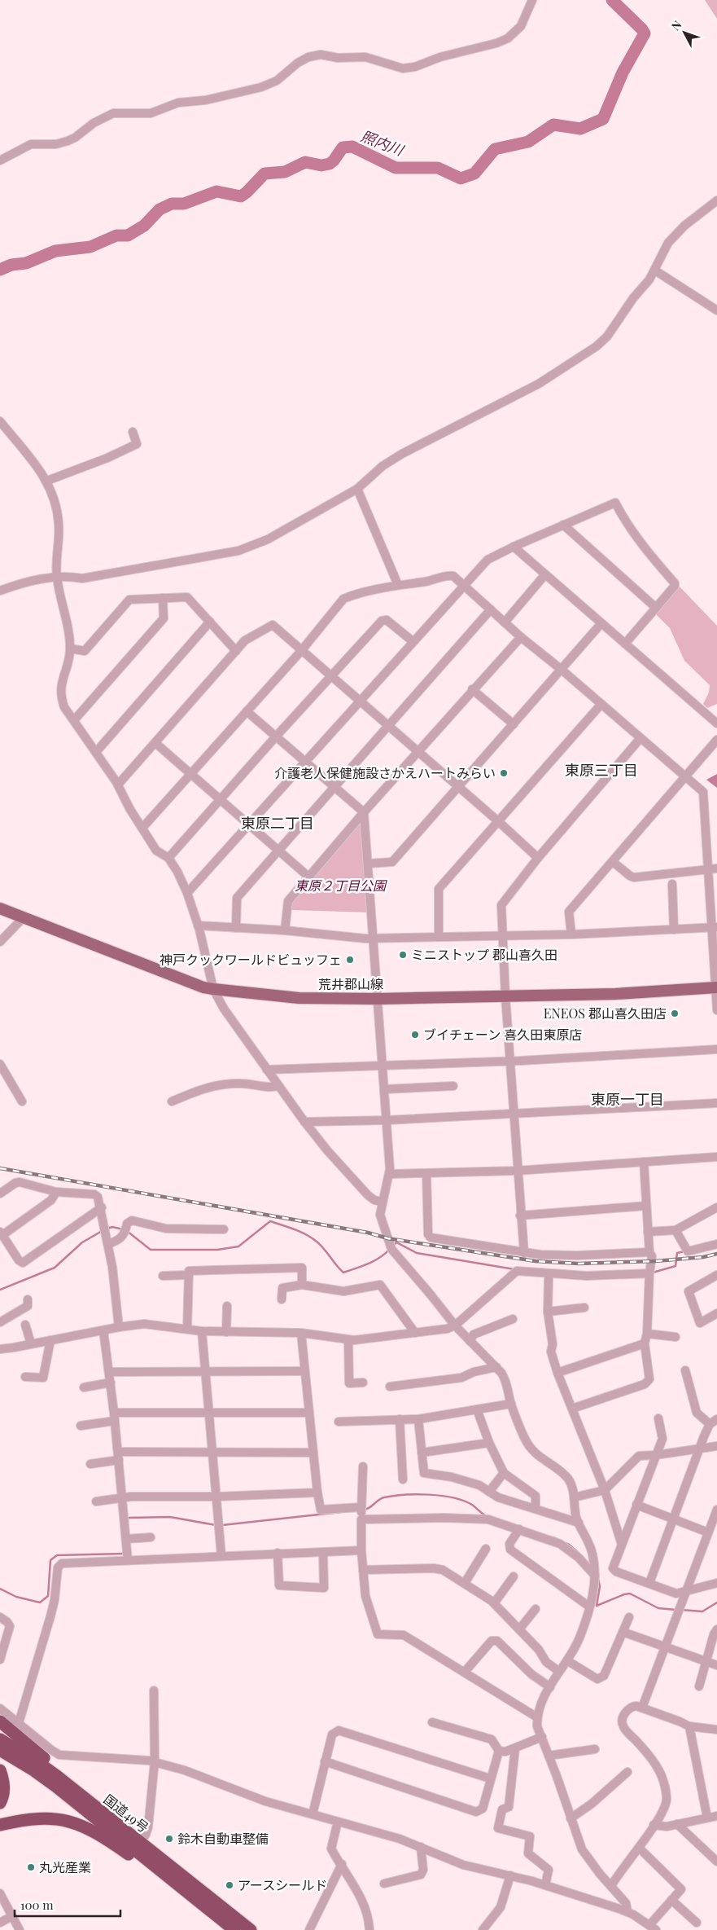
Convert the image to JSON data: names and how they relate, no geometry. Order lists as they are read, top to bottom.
{
  "streets": {
    "highway": ["国道49号"],
    "main road": ["荒井郡山線"]
  },
  "districts": ["東原三丁目", "東原二丁目", "東原一丁目"],
  "water": ["照内川"],
  "parks": ["東原２丁目公園"],
  "places": [
    "介護老人保健施設さかえハートみらい",
    "ミニストップ 郡山喜久田",
    "神戸クックワールドビュッフェ",
    "ENEOS 郡山喜久田店",
    "ブイチェーン 喜久田東原店",
    "鈴木自動車整備",
    "丸光産業",
    "アースシールド"
  ],
  "scale_bar": "100 m",
  "north": "top left"
}
